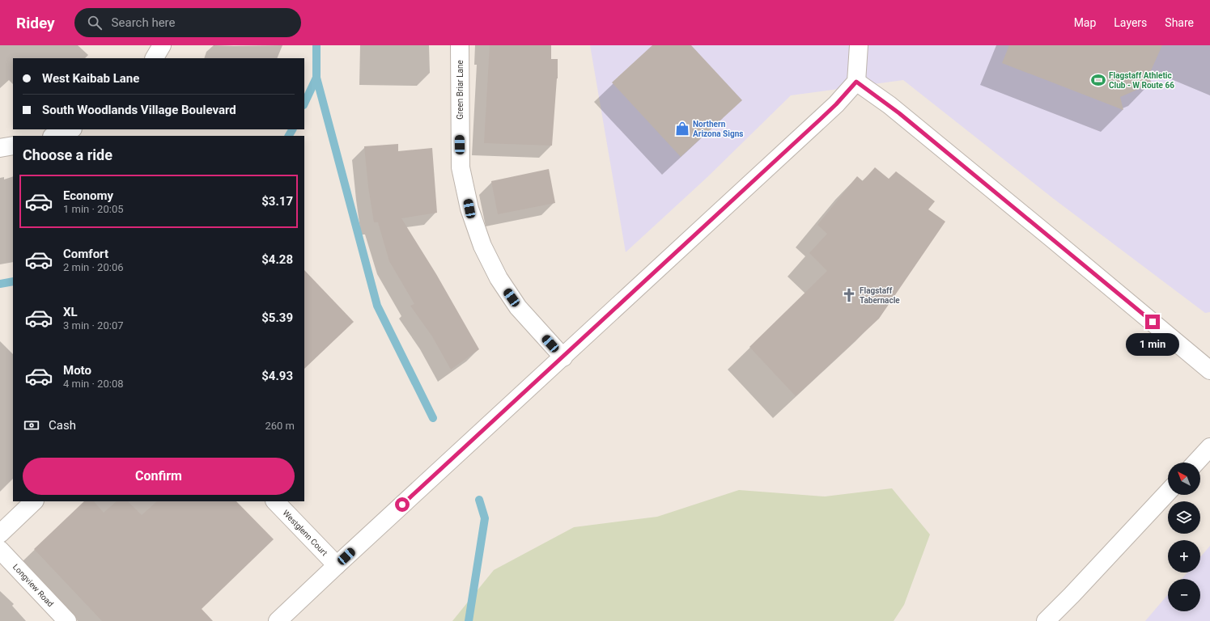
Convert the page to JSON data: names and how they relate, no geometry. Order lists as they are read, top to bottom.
{
  "streets": {
    "street": ["Green Briar Lane", "Westglenn Court", "Longview Road"]
  },
  "places": {
    "sports": ["Flagstaff Athletic Club - W Route 66"],
    "shop": ["Northern Arizona Signs"],
    "church": ["Flagstaff Tabernacle"]
  },
  "north": "top left",
  "page": {
    "header": "Ridey",
    "search": "Search here",
    "nav": ["Map", "Layers", "Share"],
    "banner": ["West Kaibab Lane", "South Woodlands Village Boulevard"],
    "heading": "Choose a ride",
    "list": [
      {
        "name": "Economy",
        "note": "1 min · 20:05",
        "value": "$3.17"
      },
      {
        "name": "Comfort",
        "note": "2 min · 20:06",
        "value": "$4.28"
      },
      {
        "name": "XL",
        "note": "3 min · 20:07",
        "value": "$5.39"
      },
      {
        "name": "Moto",
        "note": "4 min · 20:08",
        "value": "$4.93"
      }
    ],
    "bubble": "1 min",
    "pay": ["Cash", "260 m"],
    "buttons": "Confirm",
    "map_buttons": ["+", "−"]
  }
}
